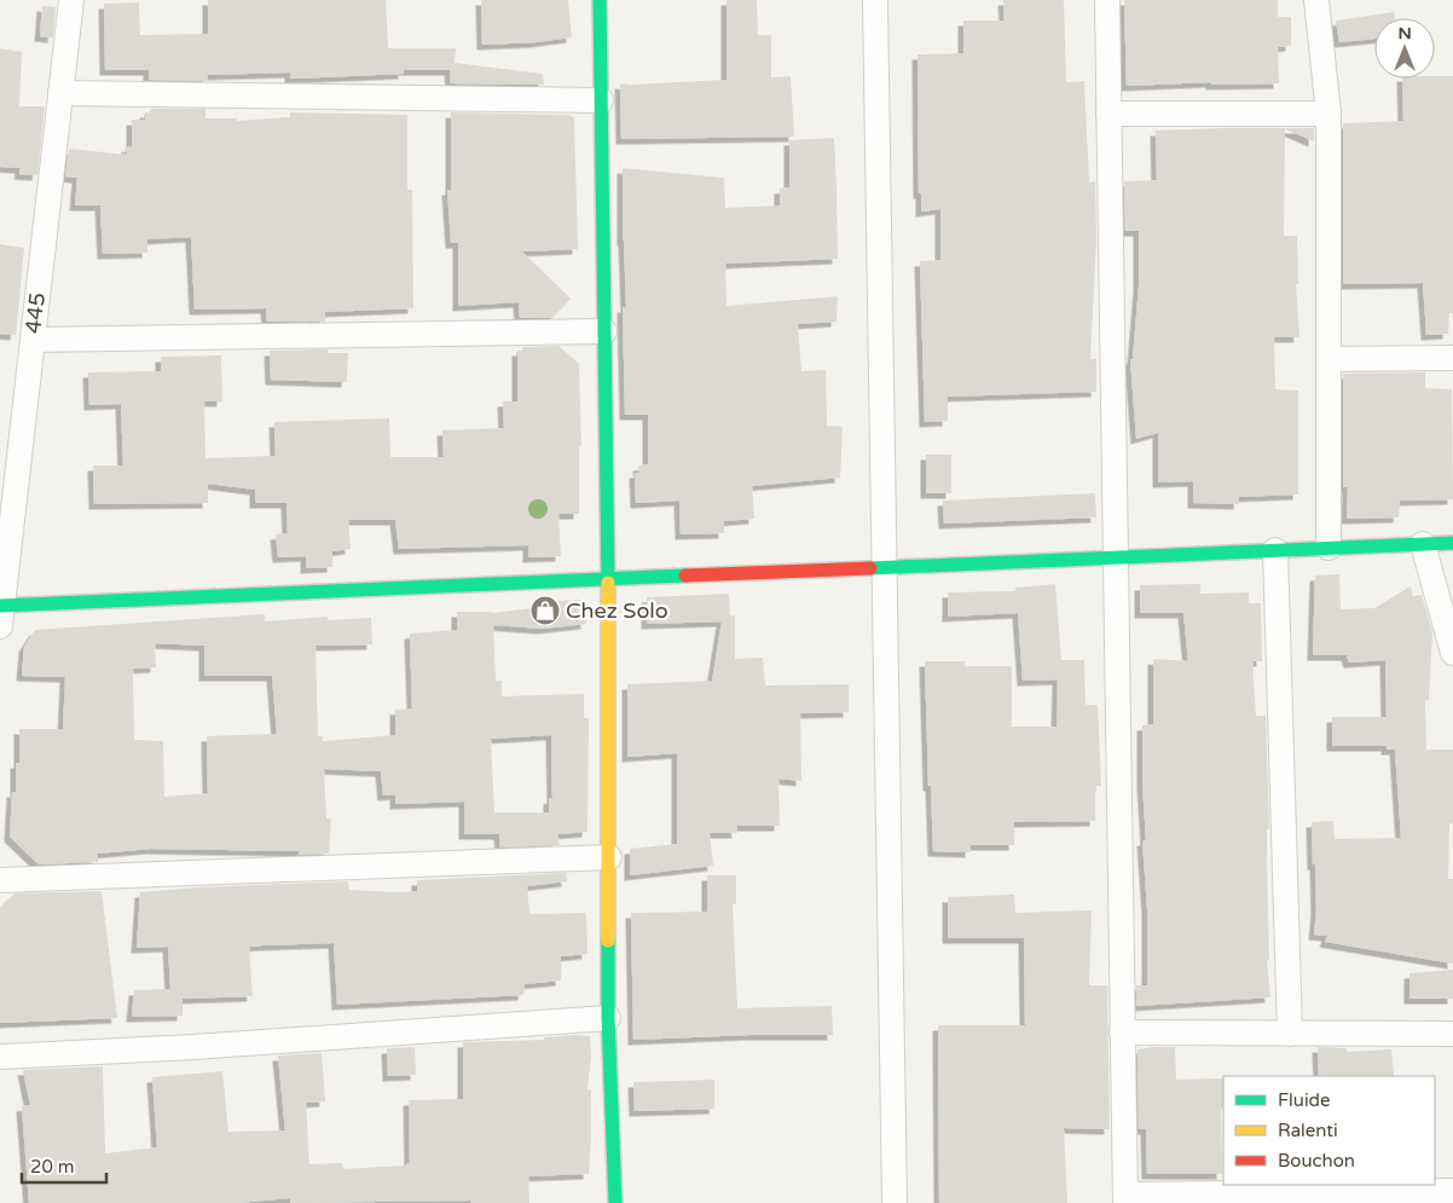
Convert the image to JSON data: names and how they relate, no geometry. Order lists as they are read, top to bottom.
{
  "streets": {
    "street": ["445"]
  },
  "places": {
    "shop": ["Chez Solo"]
  },
  "legend": ["Fluide", "Ralenti", "Bouchon"],
  "scale_bar": "20 m",
  "north": "top"
}
